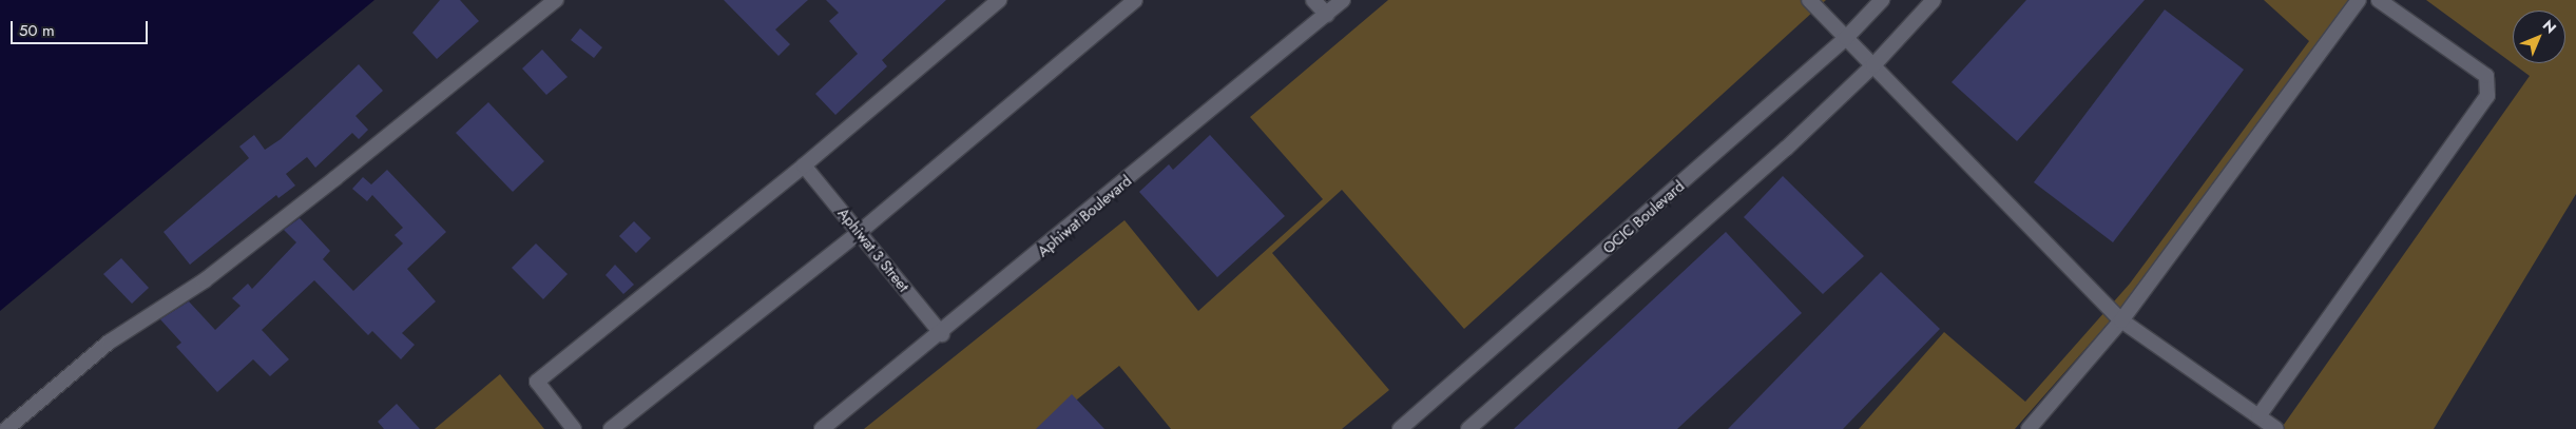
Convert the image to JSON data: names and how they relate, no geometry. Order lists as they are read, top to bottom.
{
  "streets": {
    "street": ["Aphiwat Boulevard", "OCIC Boulevard", "Aphiwat 3 Street"]
  },
  "crossings": [
    ["Aphiwat Boulevard", "Aphiwat 3 Street"]
  ],
  "scale_bar": "50 m",
  "north": "top right"
}
